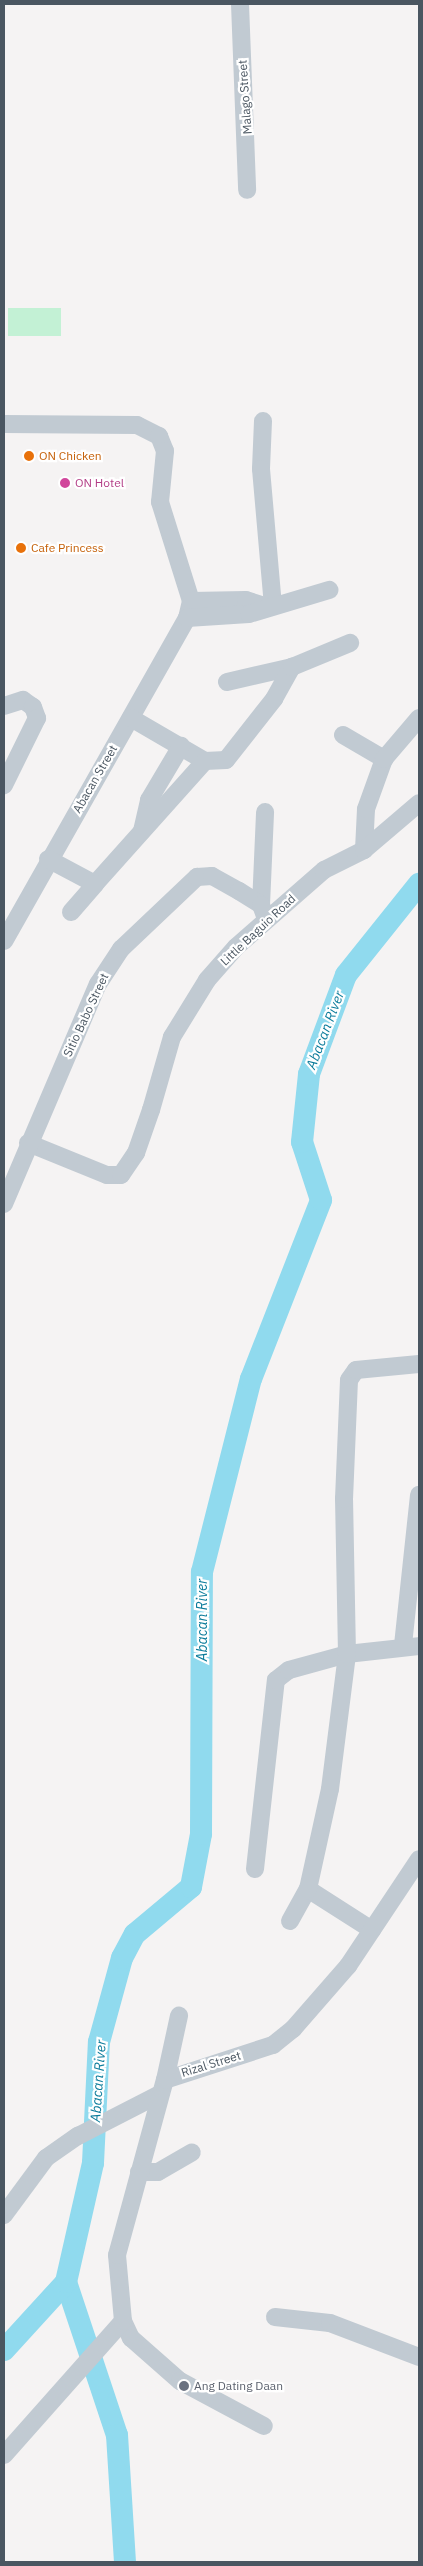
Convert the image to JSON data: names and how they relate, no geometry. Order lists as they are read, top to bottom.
{
  "streets": {
    "street": [
      "Malago Street",
      "Abacan Street",
      "Little Baguio Road",
      "Sitio Babo Street",
      "Rizal Street"
    ]
  },
  "crossings": [
    ["Little Baguio Road", "Sitio Babo Street"]
  ],
  "water": ["Abacan River"],
  "places": [
    "ON Chicken",
    "ON Hotel",
    "Cafe Princess",
    "Ang Dating Daan"
  ]
}
